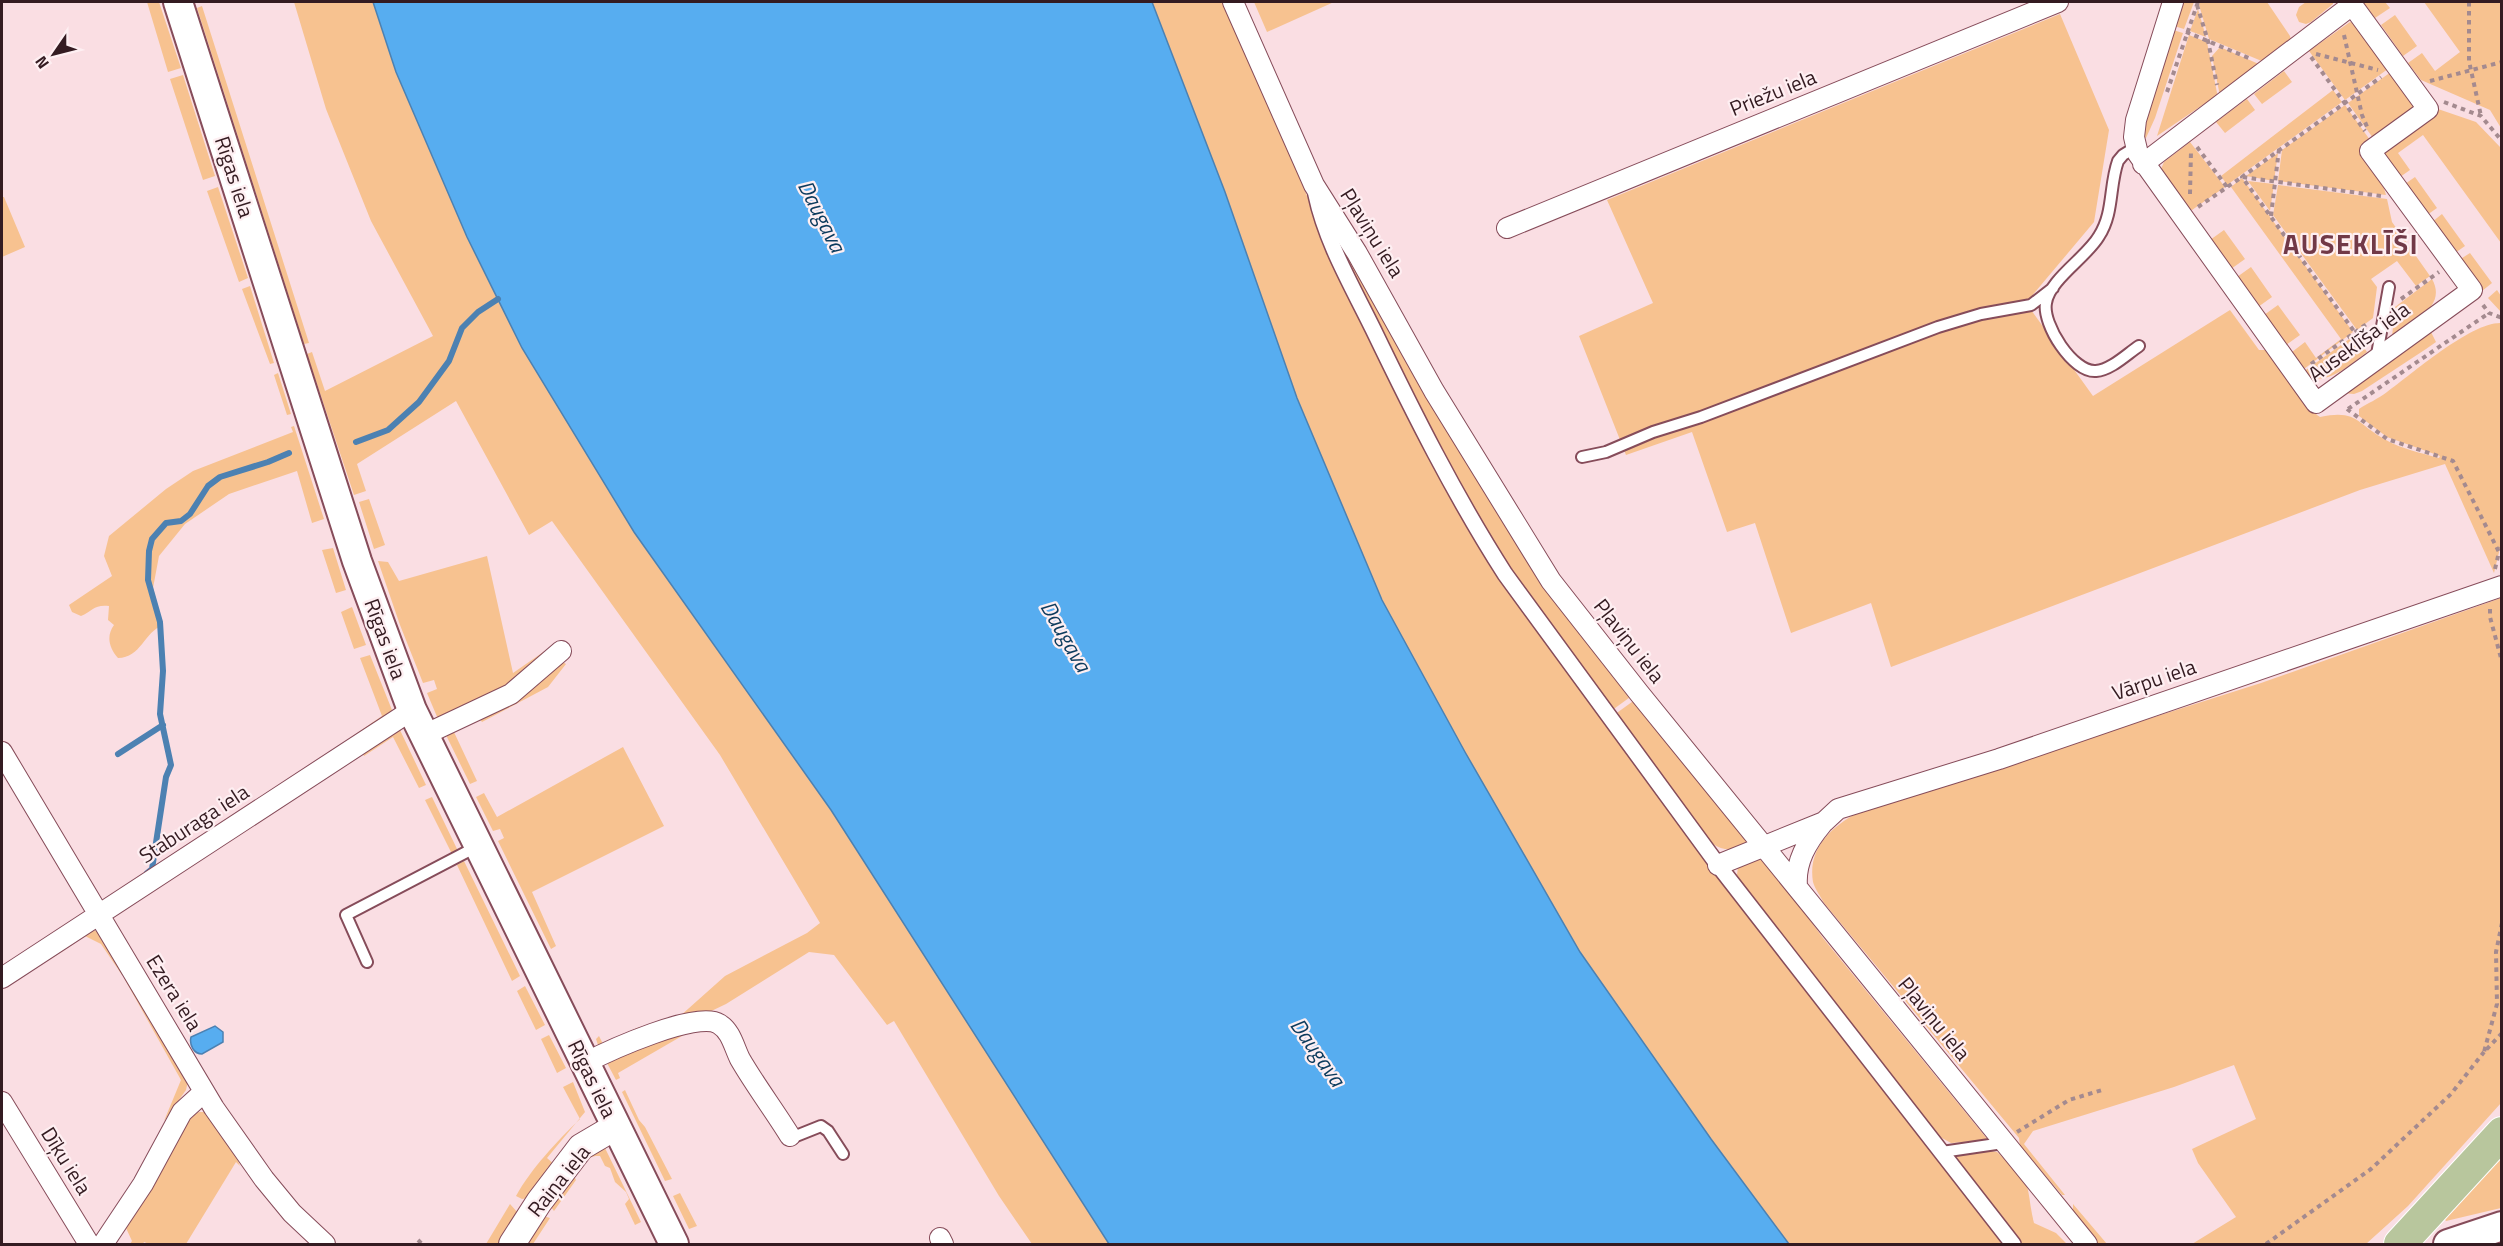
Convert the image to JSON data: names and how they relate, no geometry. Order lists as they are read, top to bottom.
{
  "streets": {
    "main road": ["Rīgas iela"],
    "street": [
      "Priežu iela",
      "Pļaviņu iela",
      "Auseklīša iela",
      "Vārpu iela",
      "Staburaga iela",
      "Ezera iela",
      "Dīķu iela",
      "Raiņa iela"
    ]
  },
  "crossings": [
    ["Rīgas iela", "Staburaga iela"],
    ["Rīgas iela", "Raiņa iela"],
    ["Pļaviņu iela", "Vārpu iela"],
    ["Staburaga iela", "Ezera iela"]
  ],
  "districts": ["AUSEKLĪŠI"],
  "water": ["Daugava"],
  "north": "bottom left"
}
